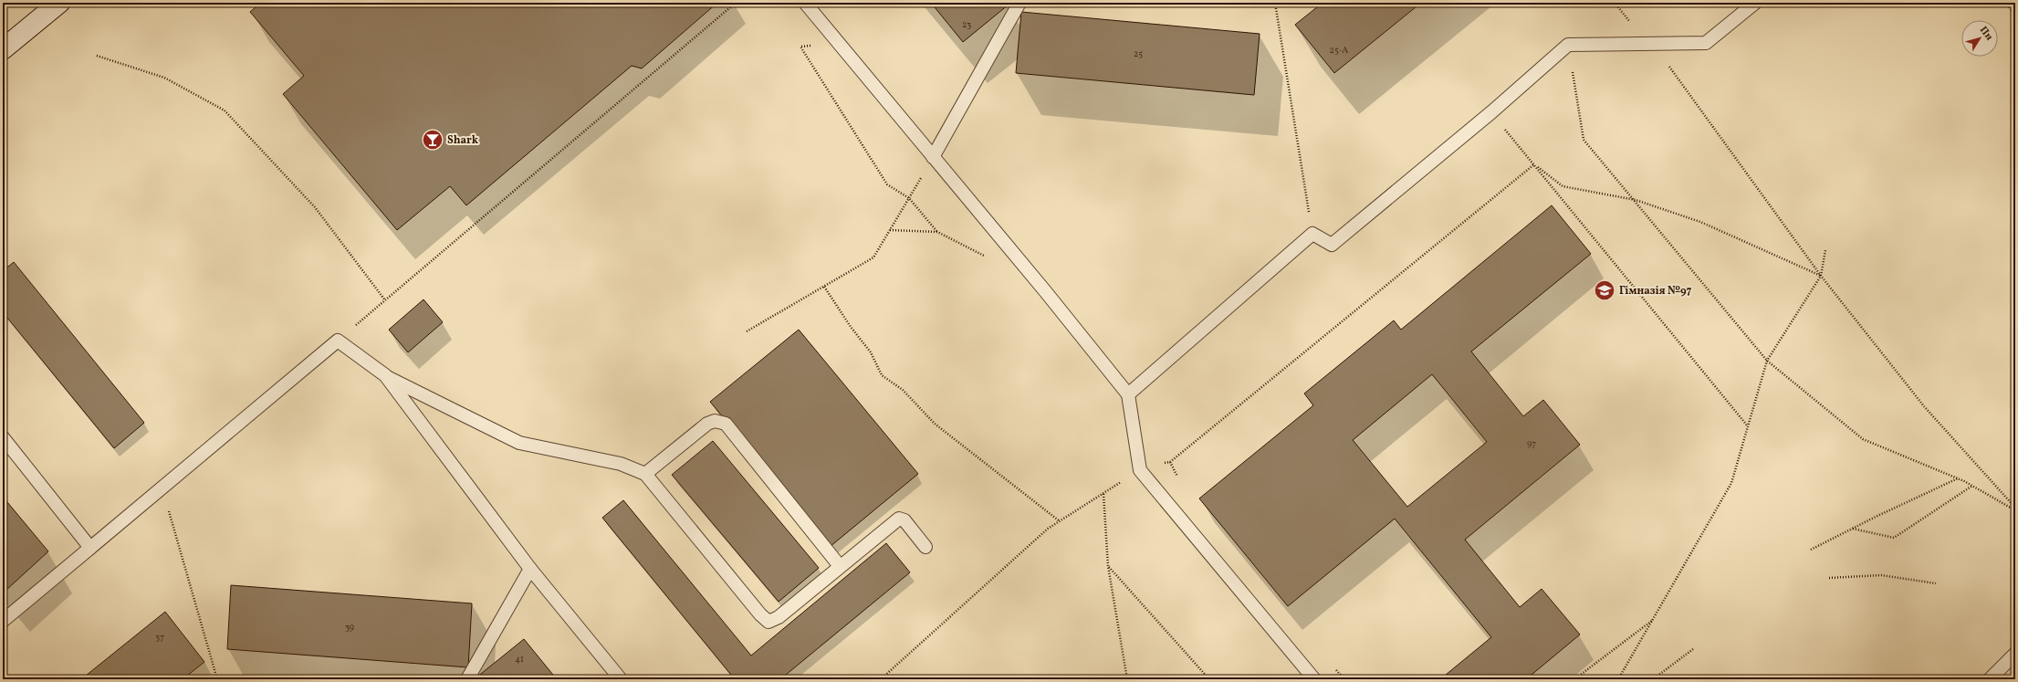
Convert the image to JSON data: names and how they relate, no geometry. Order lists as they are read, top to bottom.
{
  "places": {
    "bar": ["Shark"],
    "school or university": ["Гімназія №97"]
  },
  "house_numbers": [
    "23",
    "25-А",
    "25",
    "97",
    "39",
    "37",
    "41"
  ],
  "north": "top right"
}
